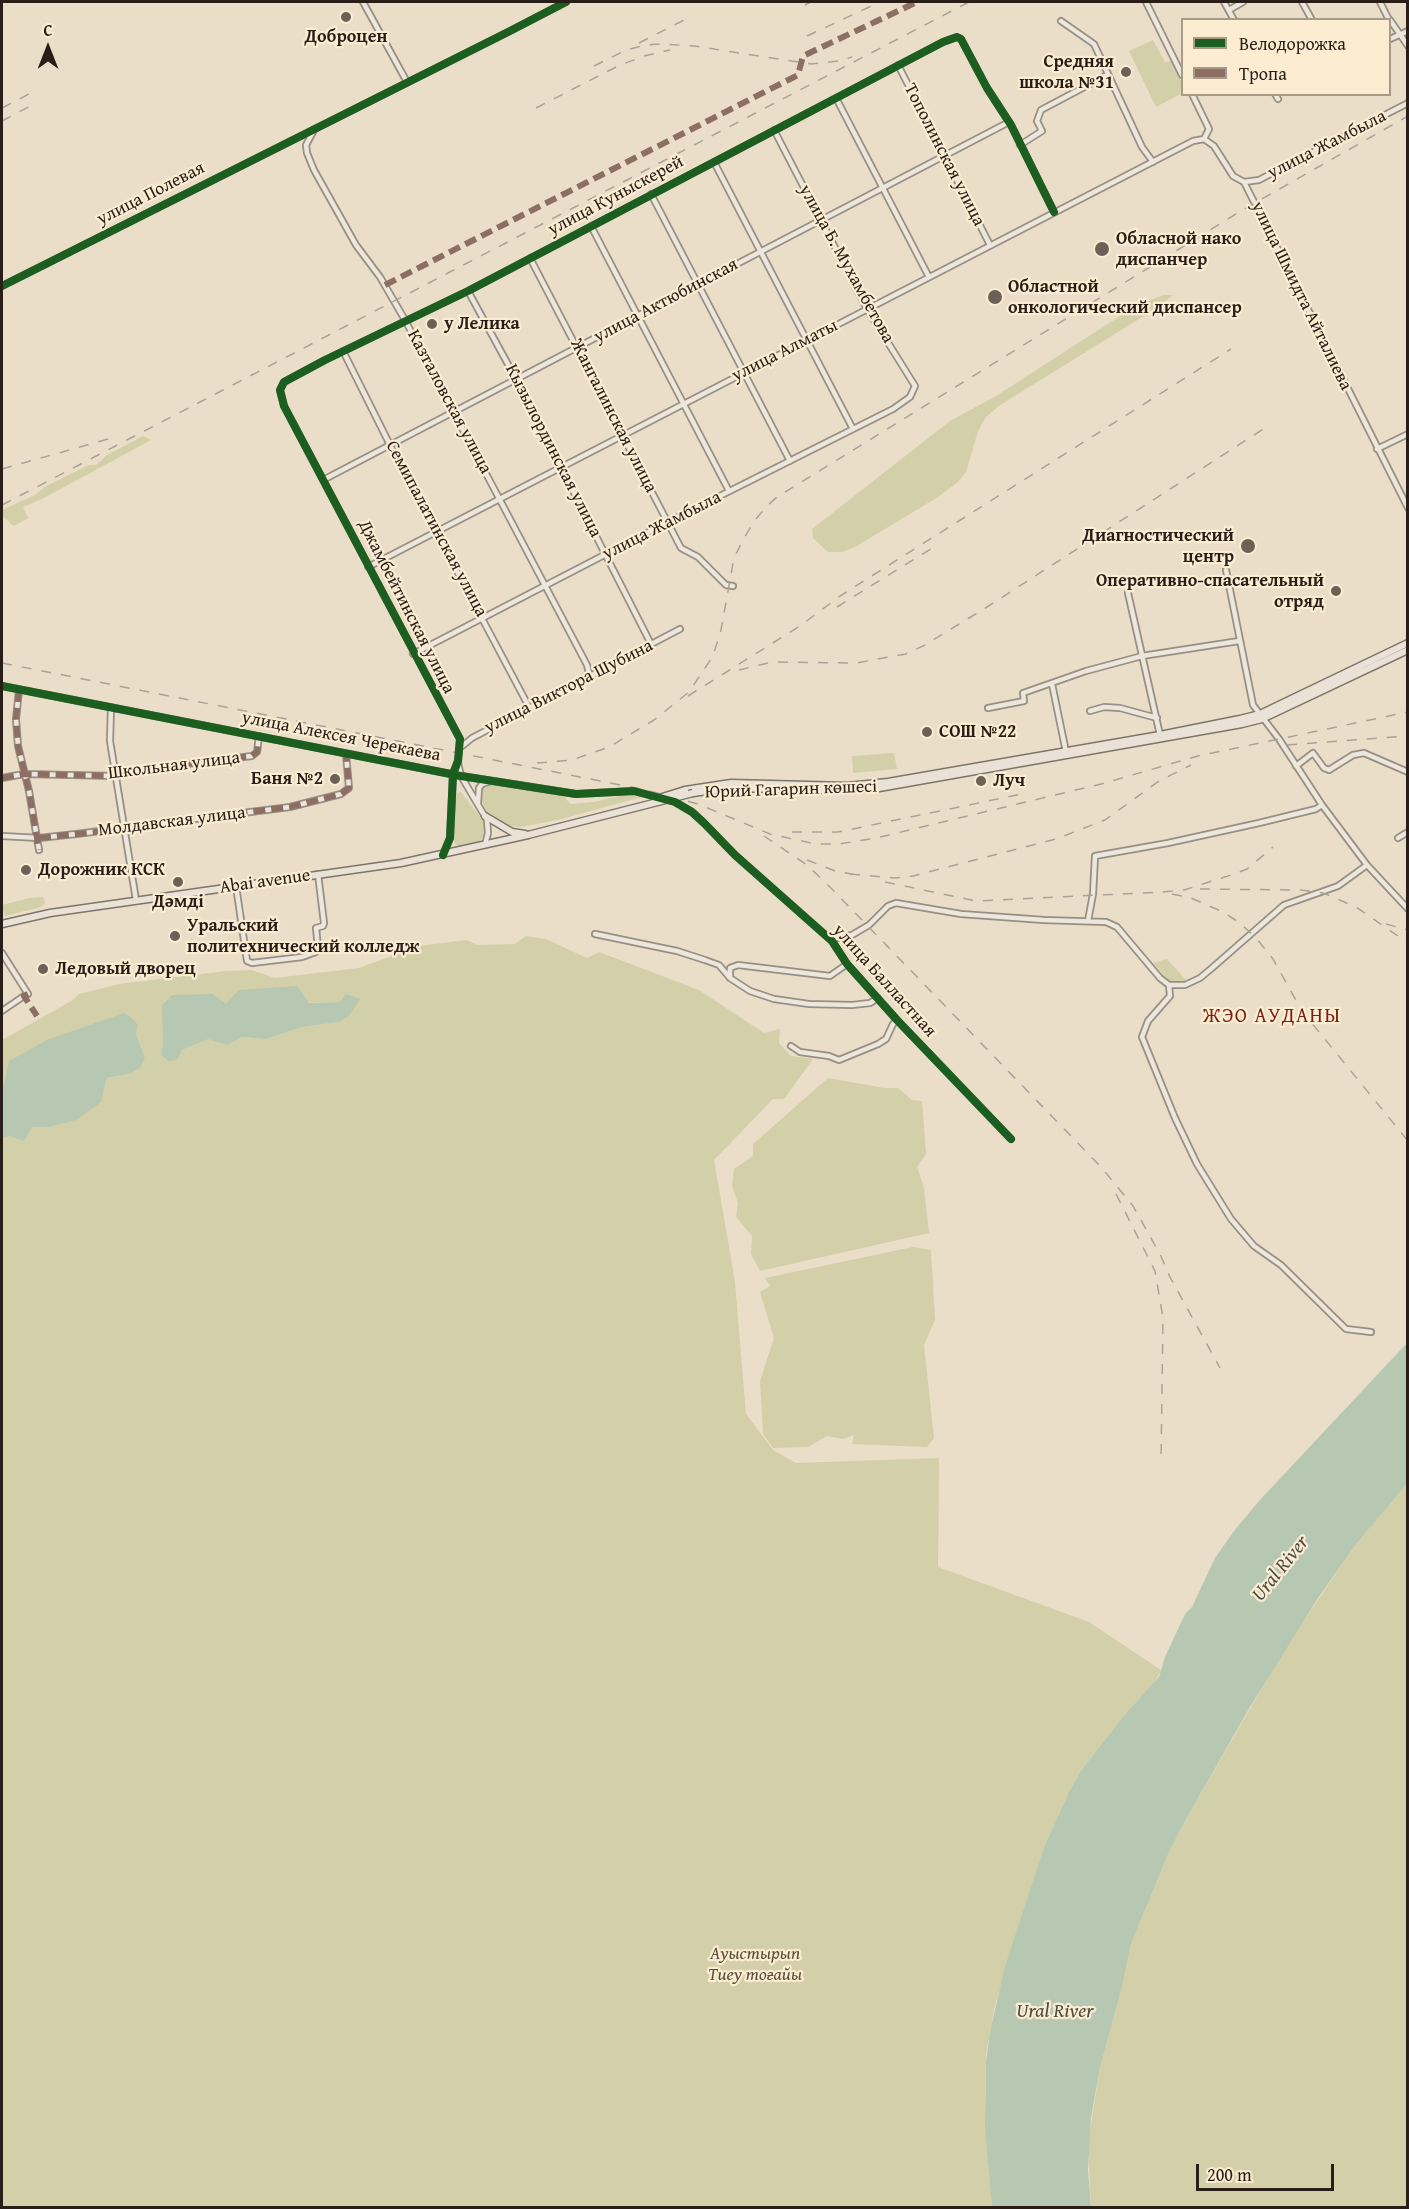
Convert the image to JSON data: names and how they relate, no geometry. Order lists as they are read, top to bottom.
{
  "streets": {
    "main road": ["Юрий Гагарин көшесі", "Abai avenue"],
    "street": [
      "улица Жамбыла",
      "Тополинская улица",
      "улица Полевая",
      "улица Куныскерей",
      "улица Б. Мухамбетова",
      "улица Шмидта Айталиева",
      "улица Актюбинская",
      "улица Алматы",
      "Казталовская улица",
      "Жангалинская улица",
      "Кызылординская улица",
      "Семипалатинская улица",
      "Джамбейтинская улица",
      "улица Виктора Шубина",
      "улица Алексея Черекаева",
      "Школьная улица",
      "Молдавская улица",
      "улица Балластная"
    ]
  },
  "crossings": [
    ["улица Жамбыла", "улица Б. Мухамбетова"],
    ["улица Жамбыла", "улица Шмидта Айталиева"],
    ["улица Жамбыла", "Казталовская улица"],
    ["улица Жамбыла", "Жангалинская улица"],
    ["улица Жамбыла", "Кызылординская улица"],
    ["улица Жамбыла", "Семипалатинская улица"],
    ["улица Жамбыла", "Джамбейтинская улица"],
    ["Тополинская улица", "улица Куныскерей"],
    ["Тополинская улица", "улица Актюбинская"],
    ["Тополинская улица", "улица Алматы"],
    ["улица Полевая", "Казталовская улица"],
    ["улица Куныскерей", "улица Б. Мухамбетова"],
    ["улица Куныскерей", "улица Актюбинская"],
    ["улица Куныскерей", "Казталовская улица"],
    ["улица Куныскерей", "Жангалинская улица"],
    ["улица Куныскерей", "Кызылординская улица"],
    ["улица Куныскерей", "Семипалатинская улица"],
    ["улица Куныскерей", "Джамбейтинская улица"],
    ["улица Б. Мухамбетова", "улица Актюбинская"],
    ["улица Б. Мухамбетова", "улица Алматы"],
    ["улица Шмидта Айталиева", "улица Алматы"],
    ["улица Актюбинская", "Казталовская улица"],
    ["улица Актюбинская", "Жангалинская улица"],
    ["улица Актюбинская", "Кызылординская улица"],
    ["улица Актюбинская", "Семипалатинская улица"],
    ["улица Актюбинская", "Джамбейтинская улица"],
    ["улица Алматы", "Казталовская улица"],
    ["улица Алматы", "Жангалинская улица"],
    ["улица Алматы", "Кызылординская улица"],
    ["улица Алматы", "Семипалатинская улица"],
    ["улица Алматы", "Джамбейтинская улица"],
    ["Казталовская улица", "улица Виктора Шубина"],
    ["Кызылординская улица", "улица Виктора Шубина"],
    ["Семипалатинская улица", "улица Виктора Шубина"],
    ["Джамбейтинская улица", "улица Виктора Шубина"],
    ["Джамбейтинская улица", "улица Алексея Черекаева"],
    ["Джамбейтинская улица", "Abai avenue"],
    ["улица Алексея Черекаева", "Школьная улица"],
    ["улица Алексея Черекаева", "Молдавская улица"],
    ["улица Алексея Черекаева", "улица Балластная"],
    ["Юрий Гагарин көшесі", "Abai avenue"]
  ],
  "districts": ["ЖЭО АУДАНЫ"],
  "water": ["Ural River"],
  "parks": ["Ауыстырып Тиеу тоғайы"],
  "places": [
    "Доброцен",
    "Средняя школа №31",
    "Обласной нако диспанчер",
    "Областной онкологический диспансер",
    "у Лелика",
    "Диагностический центр",
    "Оперативно-спасательный отряд",
    "СОШ №22",
    "Баня №2",
    "Луч",
    "Дорожник КСК",
    "Дəмді",
    "Уральский политехнический колледж",
    "Ледовый дворец"
  ],
  "legend": ["Велодорожка", "Тропа"],
  "scale_bar": "200 m",
  "north": "top"
}
